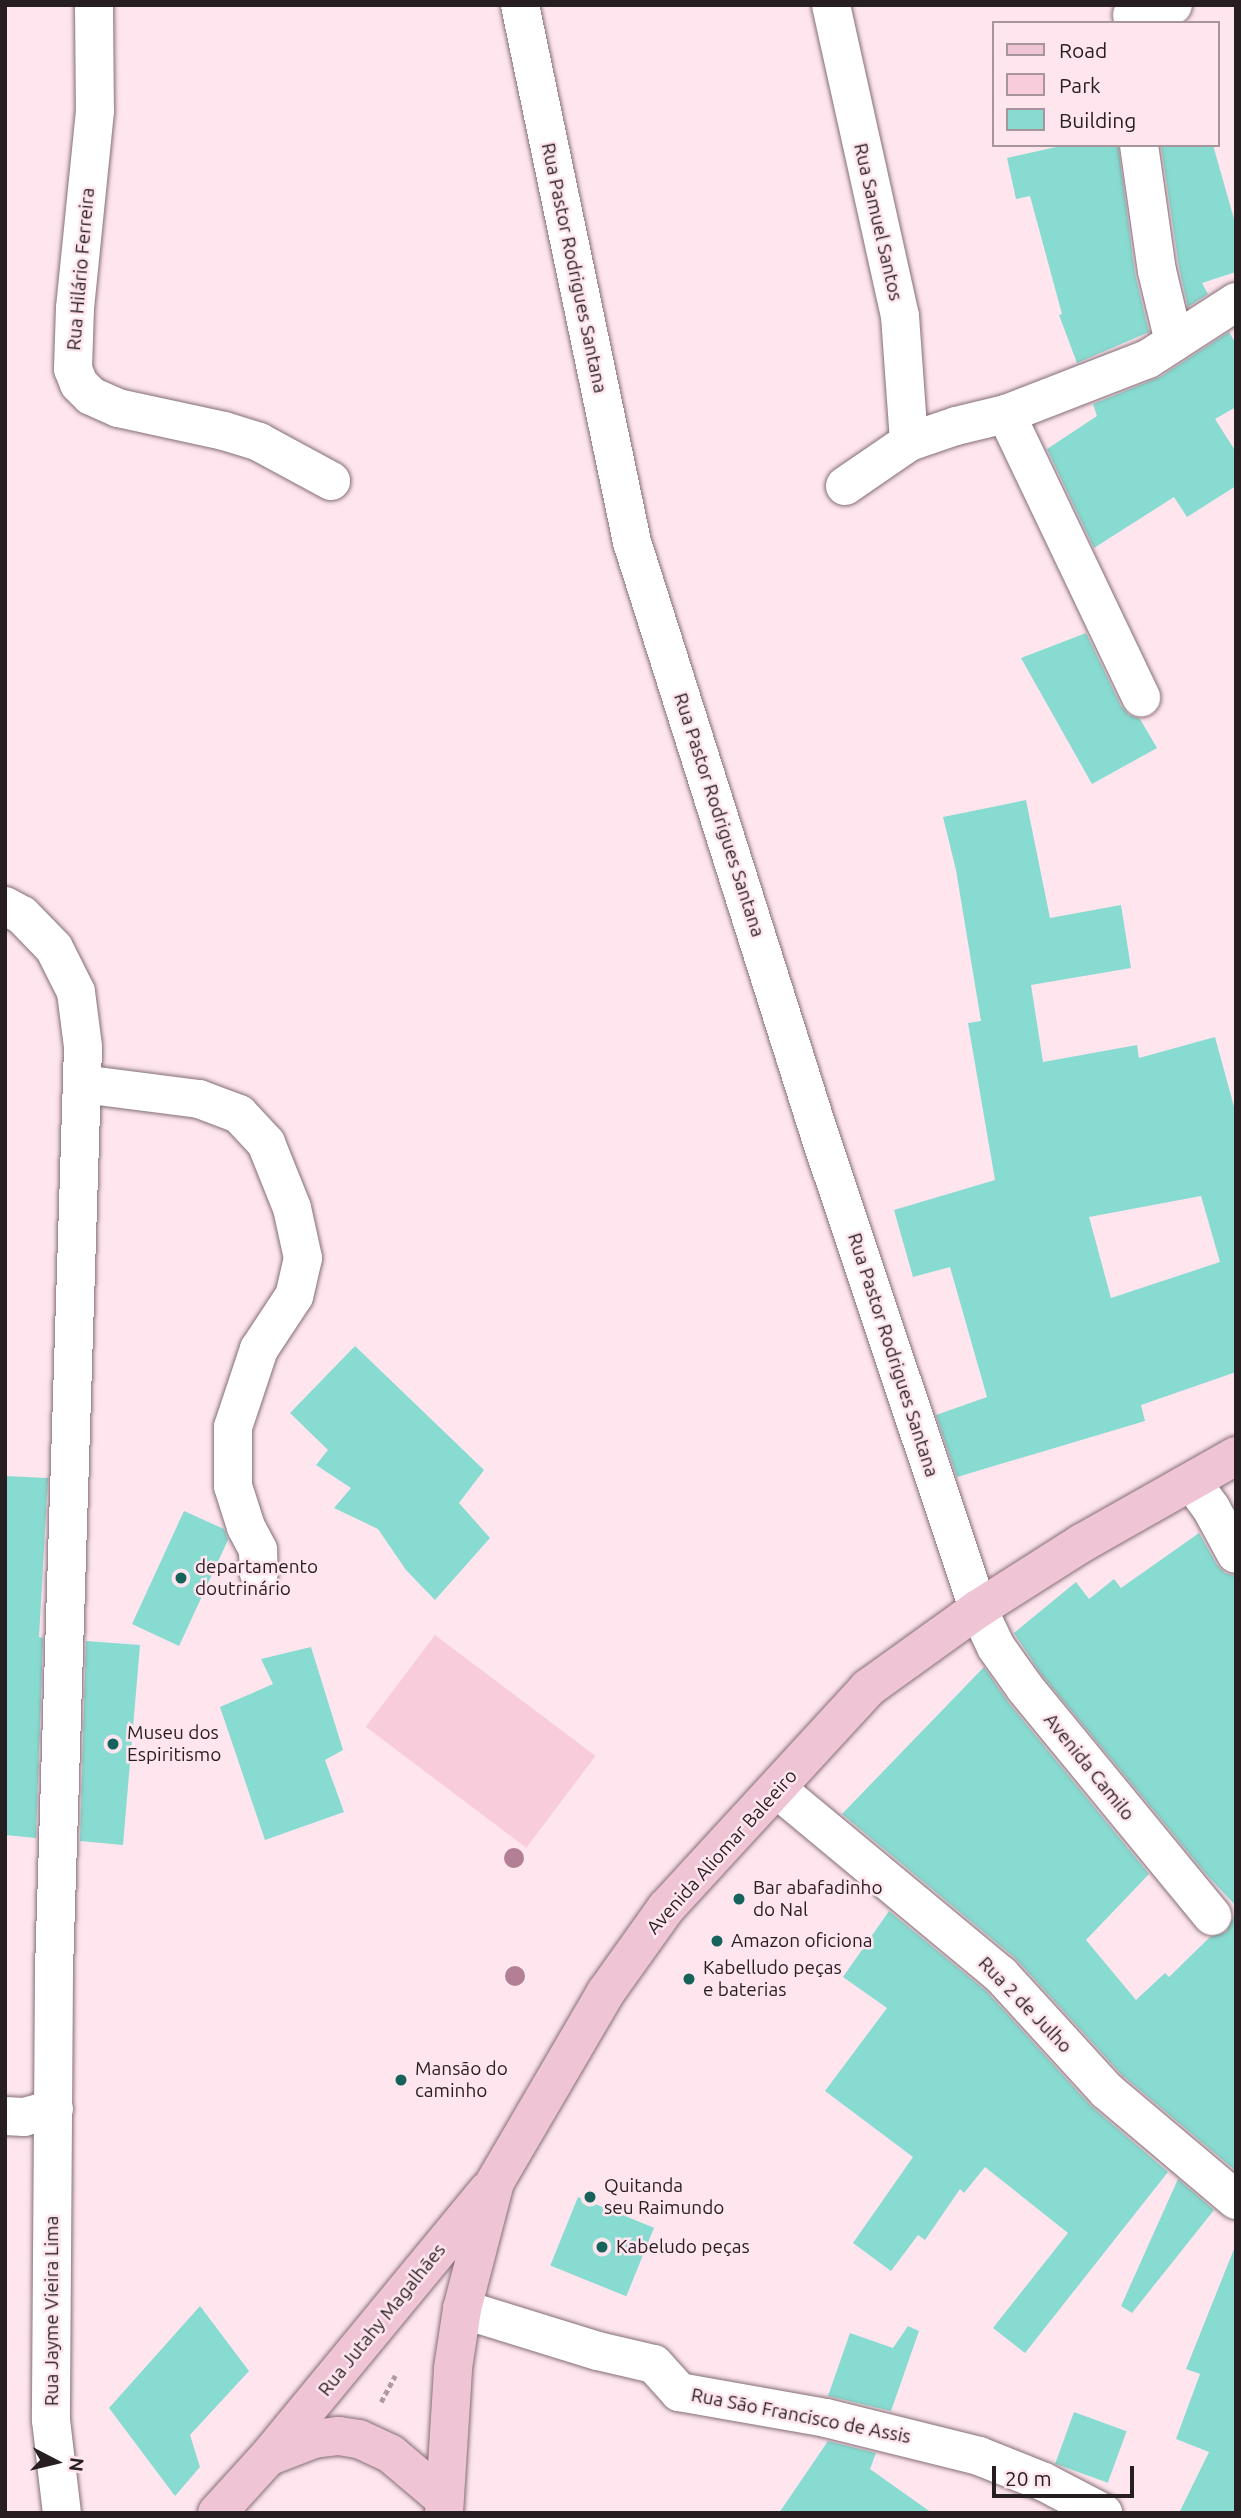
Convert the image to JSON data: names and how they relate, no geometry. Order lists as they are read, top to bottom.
{
  "streets": {
    "main road": ["Avenida Aliomar Baleeiro", "Rua Jutahy Magalhães"],
    "street": [
      "Rua Samuel Santos",
      "Rua Pastor Rodrigues Santana",
      "Rua Hilário Ferreira",
      "Avenida Camilo",
      "Rua 2 de Julho",
      "Rua Jayme Vieira Lima",
      "Rua São Francisco de Assis"
    ]
  },
  "crossings": [
    ["Rua Pastor Rodrigues Santana", "Avenida Camilo"],
    ["Rua Pastor Rodrigues Santana", "Avenida Aliomar Baleeiro"],
    ["Avenida Camilo", "Avenida Aliomar Baleeiro"],
    ["Avenida Aliomar Baleeiro", "Rua 2 de Julho"],
    ["Avenida Aliomar Baleeiro", "Rua Jutahy Magalhães"],
    ["Avenida Aliomar Baleeiro", "Rua São Francisco de Assis"]
  ],
  "places": [
    "departamento doutrinário",
    "Museu dos Espiritismo",
    "Bar abafadinho do Nal",
    "Amazon oficiona",
    "Kabelludo peças e baterias",
    "Mansão do caminho",
    "Quitanda seu Raimundo",
    "Kabeludo peças"
  ],
  "legend": ["Road", "Park", "Building"],
  "scale_bar": "20 m",
  "north": "right"
}
